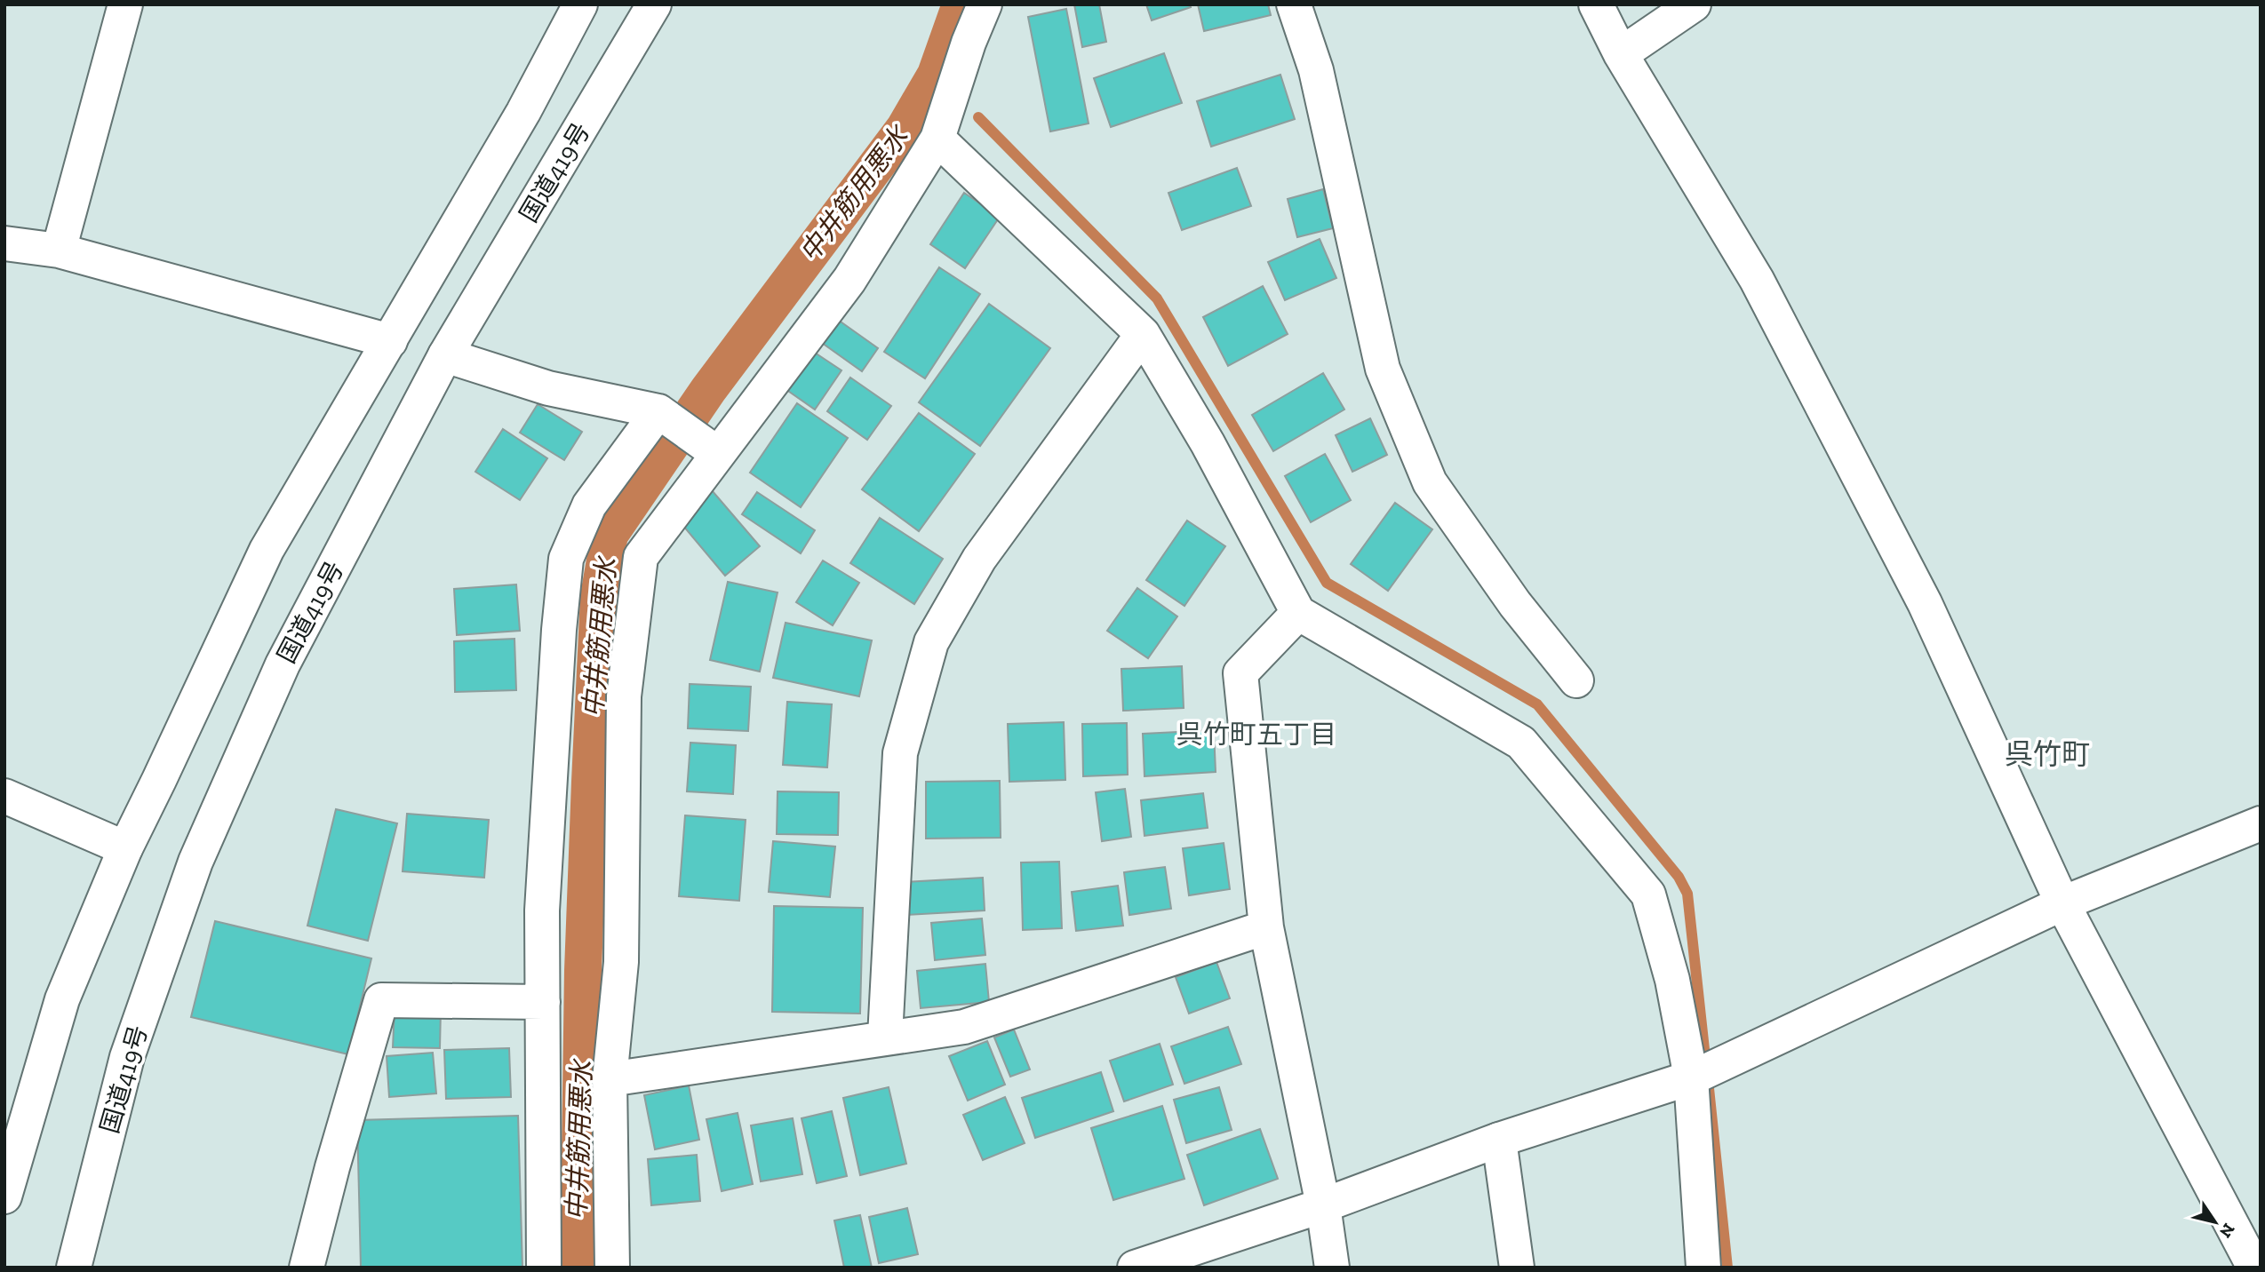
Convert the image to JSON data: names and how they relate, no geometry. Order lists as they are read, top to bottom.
{
  "streets": {
    "main road": ["国道419号"]
  },
  "districts": ["呉竹町五丁目", "呉竹町"],
  "water": ["中井筋用悪水"],
  "north": "bottom right"
}
